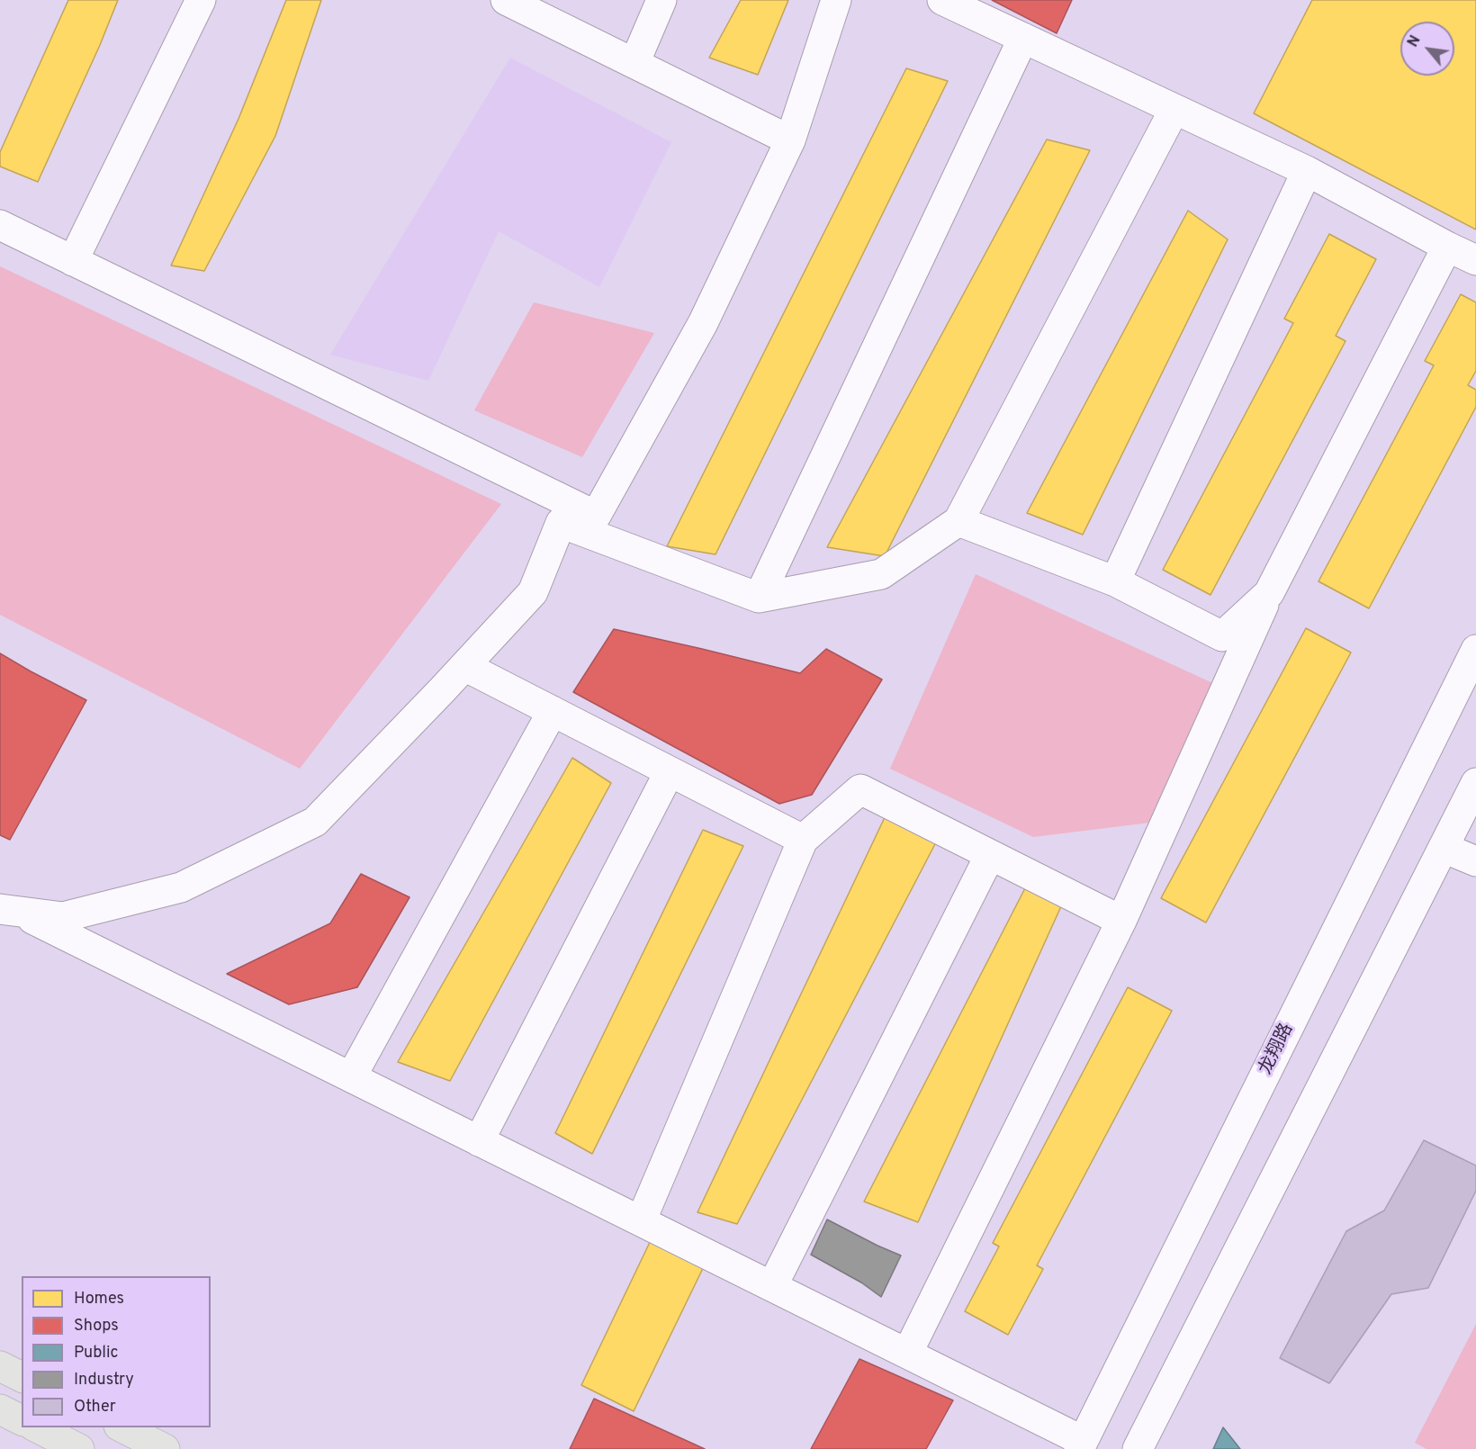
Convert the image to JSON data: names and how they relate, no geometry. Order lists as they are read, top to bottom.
{
  "streets": {
    "street": ["龙翔路"]
  },
  "legend": [
    "Homes",
    "Shops",
    "Public",
    "Industry",
    "Other"
  ],
  "north": "top left"
}
